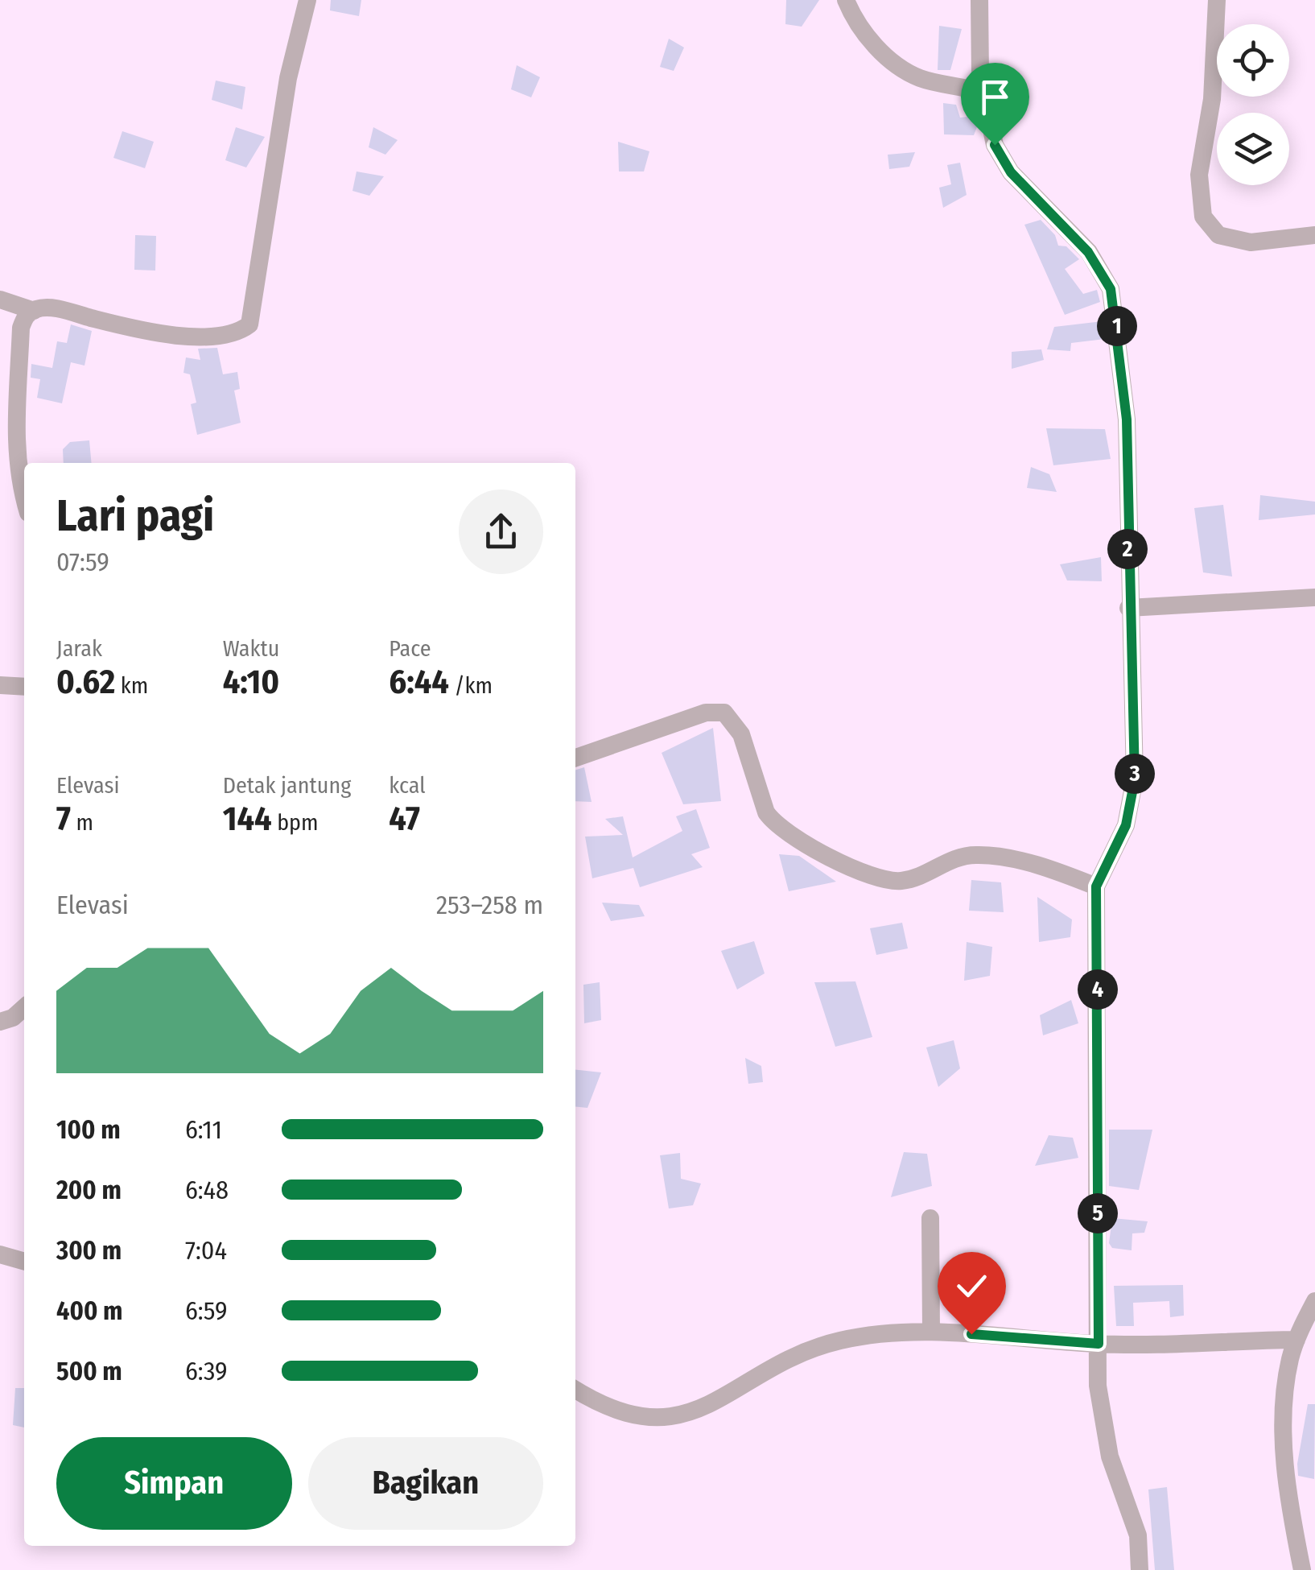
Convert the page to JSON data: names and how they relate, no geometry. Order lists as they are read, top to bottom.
{
  "page": {
    "pins": [
      "1",
      "2",
      "3",
      "4",
      "5"
    ],
    "heading": ["Lari pagi", "07:59"],
    "stats": [
      ["Jarak", "0.62 km"],
      ["Waktu", "4:10"],
      ["Pace", "6:44 /km"],
      ["Elevasi", "7 m"],
      ["Detak jantung", "144 bpm"],
      ["kcal", "47"]
    ],
    "chart": ["Elevasi", "253–258 m"],
    "list": [
      {
        "name": "100 m",
        "note": "6:11"
      },
      {
        "name": "200 m",
        "note": "6:48"
      },
      {
        "name": "300 m",
        "note": "7:04"
      },
      {
        "name": "400 m",
        "note": "6:59"
      },
      {
        "name": "500 m",
        "note": "6:39"
      }
    ],
    "buttons": ["Simpan", "Bagikan"]
  }
}
